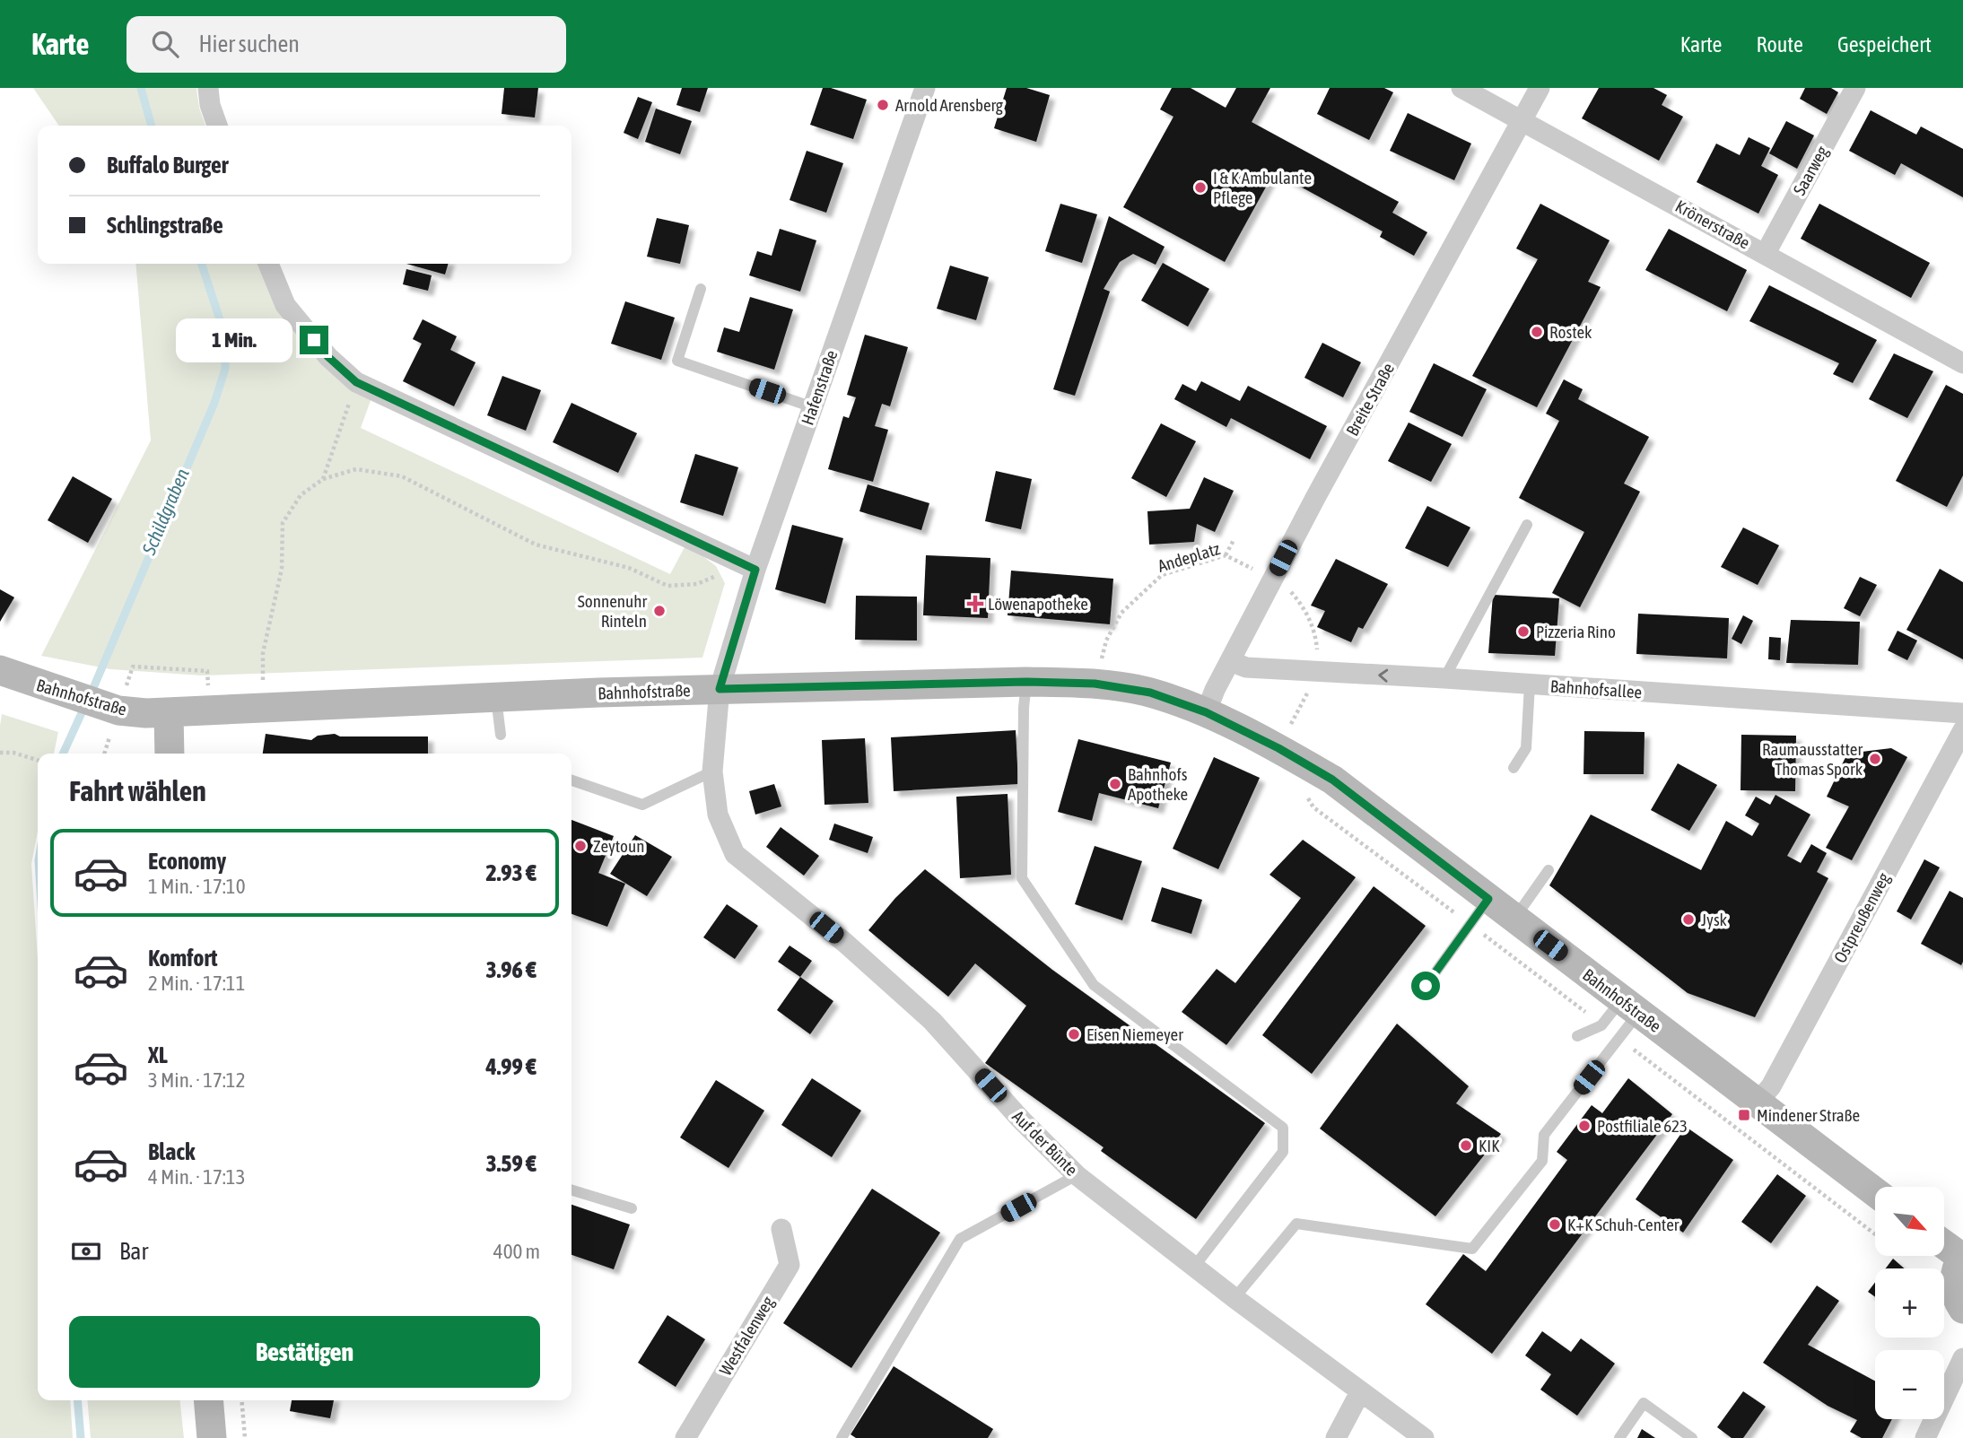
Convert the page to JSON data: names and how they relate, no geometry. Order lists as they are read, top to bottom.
{
  "streets": {
    "main road": ["Bahnhofstraße"],
    "street": [
      "Saarweg",
      "Krönerstraße",
      "Hafenstraße",
      "Breite Straße",
      "Bahnhofsallee",
      "Ostpreußenweg",
      "Auf der Bünte",
      "Westfalenweg"
    ],
    "path": ["Andeplatz"]
  },
  "crossings": [
    ["Saarweg", "Krönerstraße"],
    ["Krönerstraße", "Breite Straße"],
    ["Hafenstraße", "Bahnhofstraße"],
    ["Hafenstraße", "Auf der Bünte"],
    ["Breite Straße", "Andeplatz"],
    ["Breite Straße", "Bahnhofsallee"],
    ["Breite Straße", "Bahnhofstraße"],
    ["Andeplatz", "Bahnhofsallee"],
    ["Andeplatz", "Bahnhofstraße"],
    ["Bahnhofstraße", "Ostpreußenweg"],
    ["Bahnhofstraße", "Auf der Bünte"]
  ],
  "water": ["Schildgraben"],
  "places": {
    "other": [
      "Arnold Arensberg",
      "I & K Ambulante Pflege",
      "Rostek",
      "Sonnenuhr Rinteln",
      "Pizzeria Rino",
      "Raumausstatter Thomas Spork",
      "Bahnhofs Apotheke",
      "Zeytoun",
      "Jysk",
      "Eisen Niemeyer",
      "Postfiliale 623",
      "KIK",
      "K+K Schuh-Center"
    ],
    "health": ["Löwenapotheke"],
    "transit": ["Mindener Straße"]
  },
  "north": "bottom right",
  "page": {
    "header": "Karte",
    "search": "Hier suchen",
    "nav": ["Karte", "Route", "Gespeichert"],
    "banner": ["Buffalo Burger", "Schlingstraße"],
    "bubble": "1 Min.",
    "heading": "Fahrt wählen",
    "list": [
      {
        "name": "Economy",
        "note": "1 Min. · 17:10",
        "value": "2.93 €"
      },
      {
        "name": "Komfort",
        "note": "2 Min. · 17:11",
        "value": "3.96 €"
      },
      {
        "name": "XL",
        "note": "3 Min. · 17:12",
        "value": "4.99 €"
      },
      {
        "name": "Black",
        "note": "4 Min. · 17:13",
        "value": "3.59 €"
      }
    ],
    "map_buttons": ["+", "−"],
    "pay": ["Bar", "400 m"],
    "buttons": "Bestätigen"
  }
}
